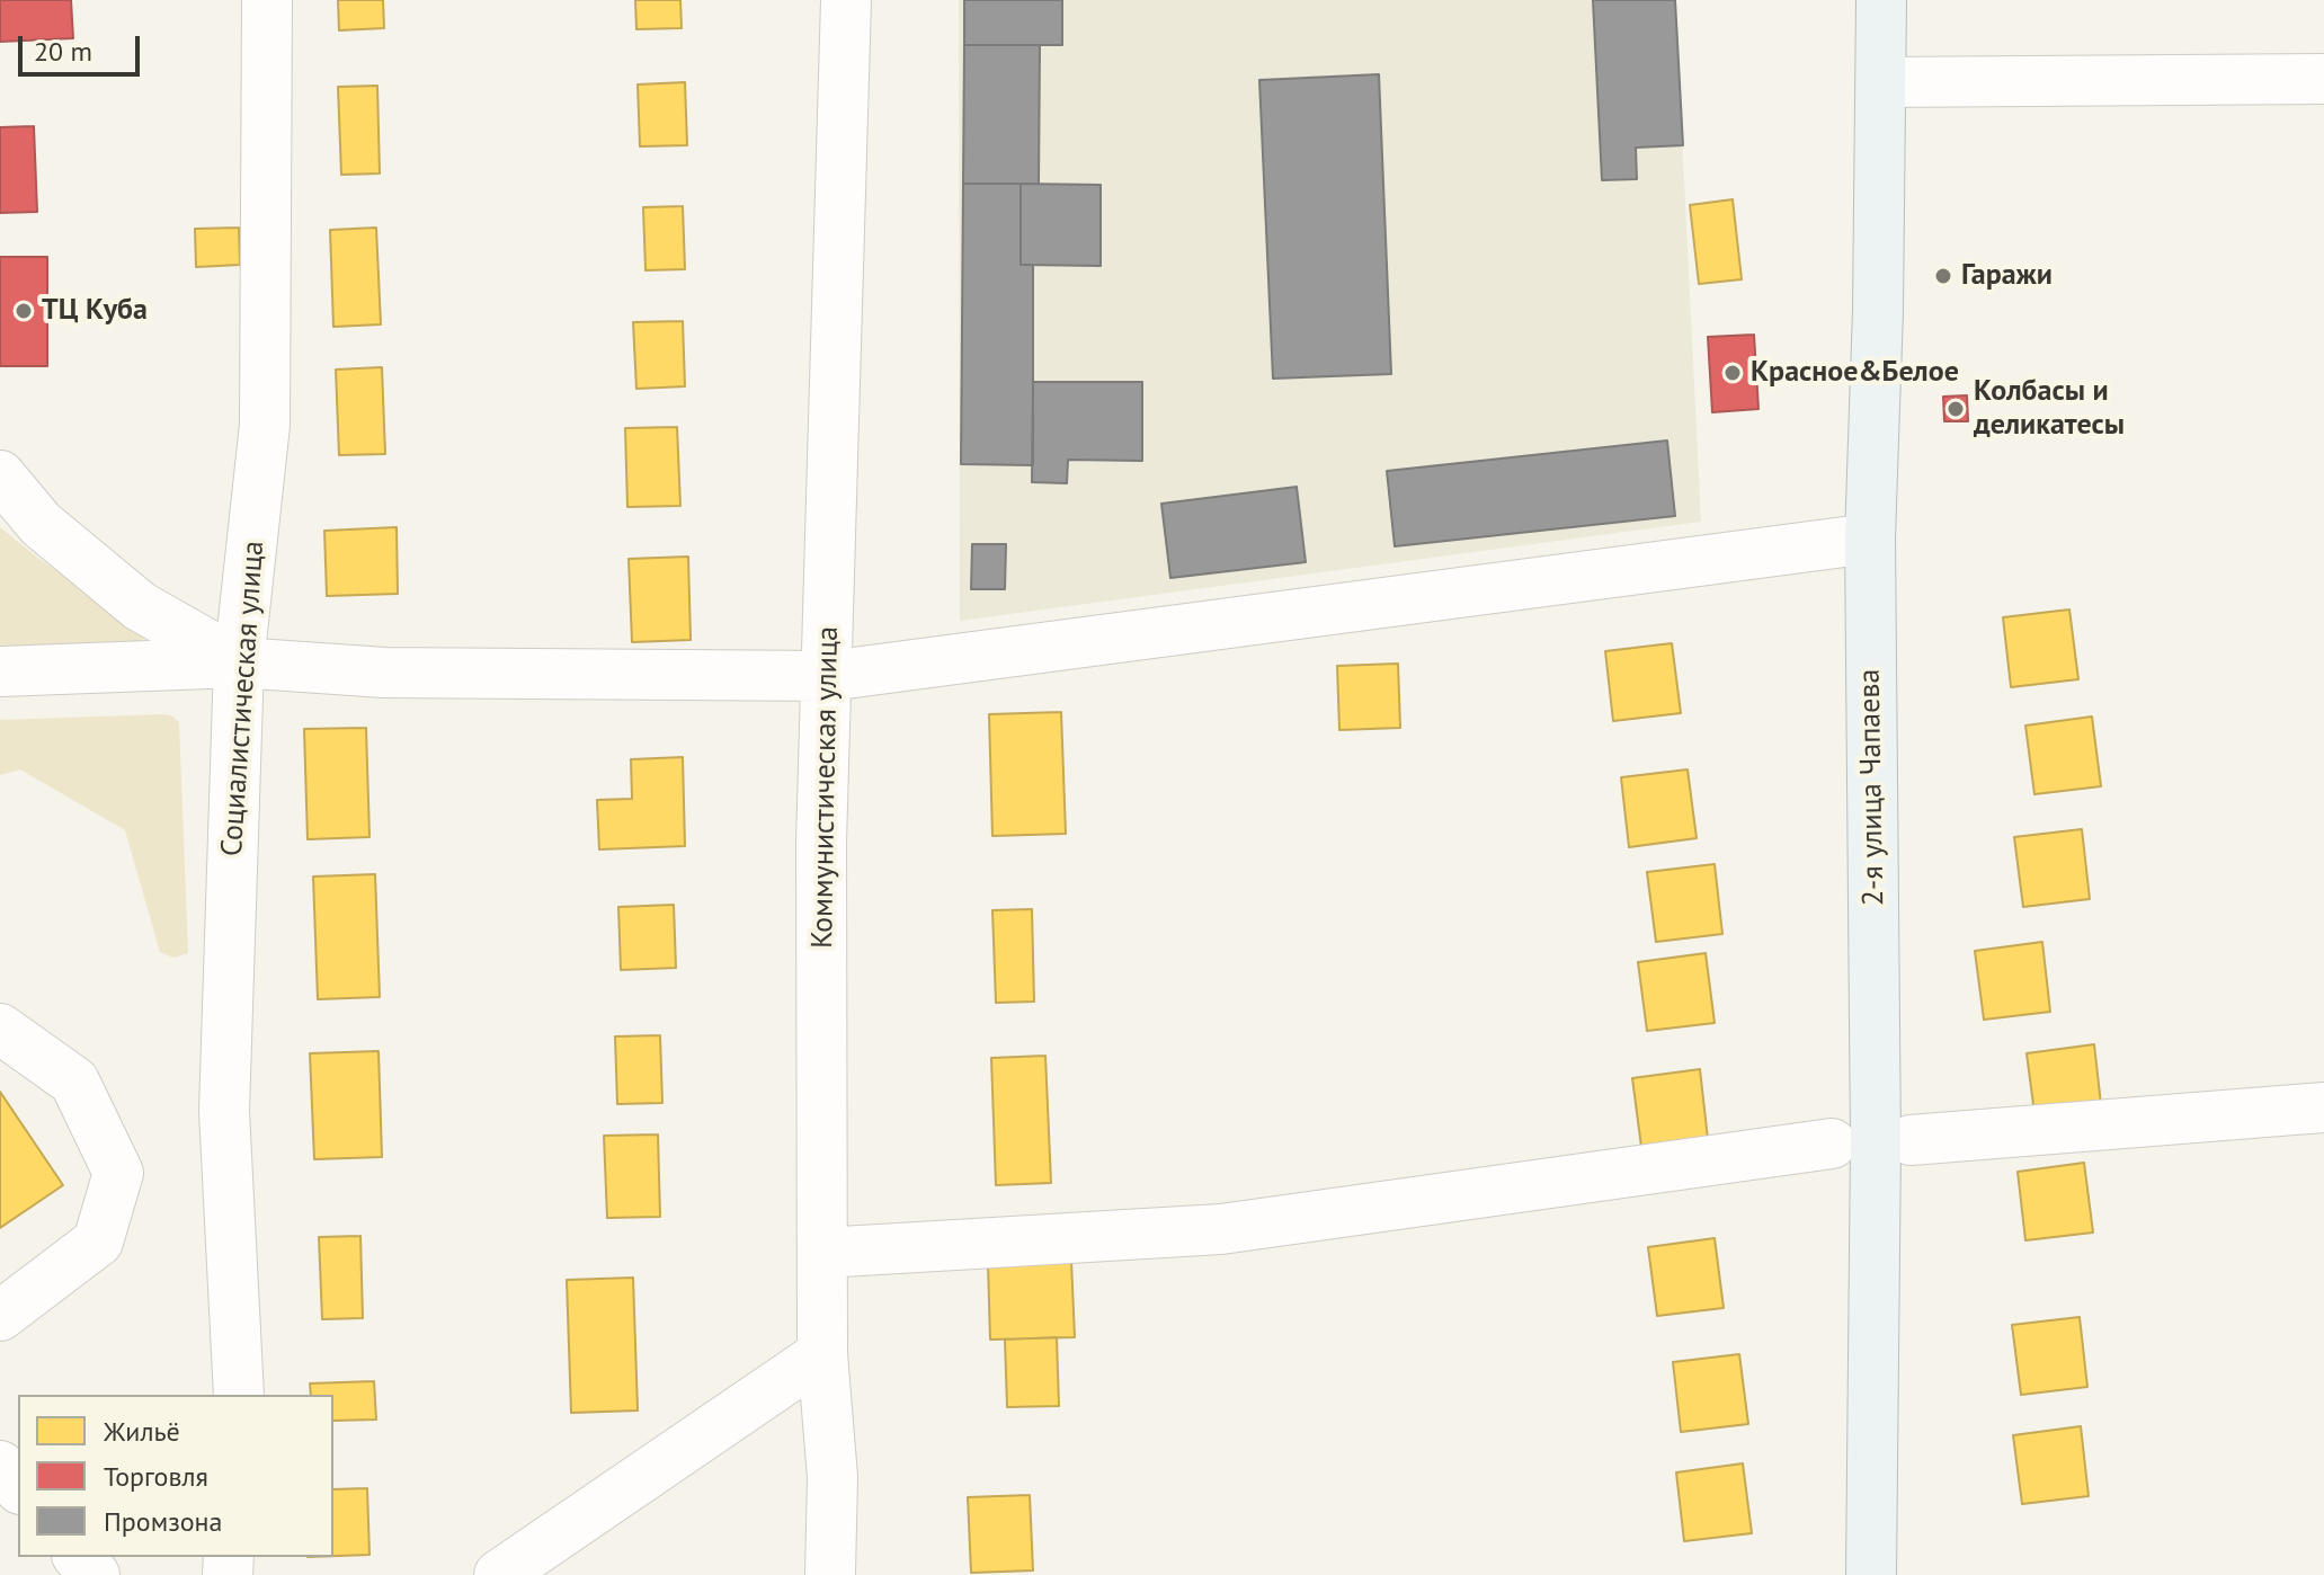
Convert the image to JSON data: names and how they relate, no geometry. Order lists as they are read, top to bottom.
{
  "streets": {
    "main road": ["2-я улица Чапаева"],
    "street": ["Социалистическая улица", "Коммунистическая улица"]
  },
  "places": [
    "Гаражи",
    "ТЦ Куба",
    "Красное&Белое",
    "Колбасы и деликатесы"
  ],
  "legend": ["Жильё", "Торговля", "Промзона"],
  "scale_bar": "20 m"
}
